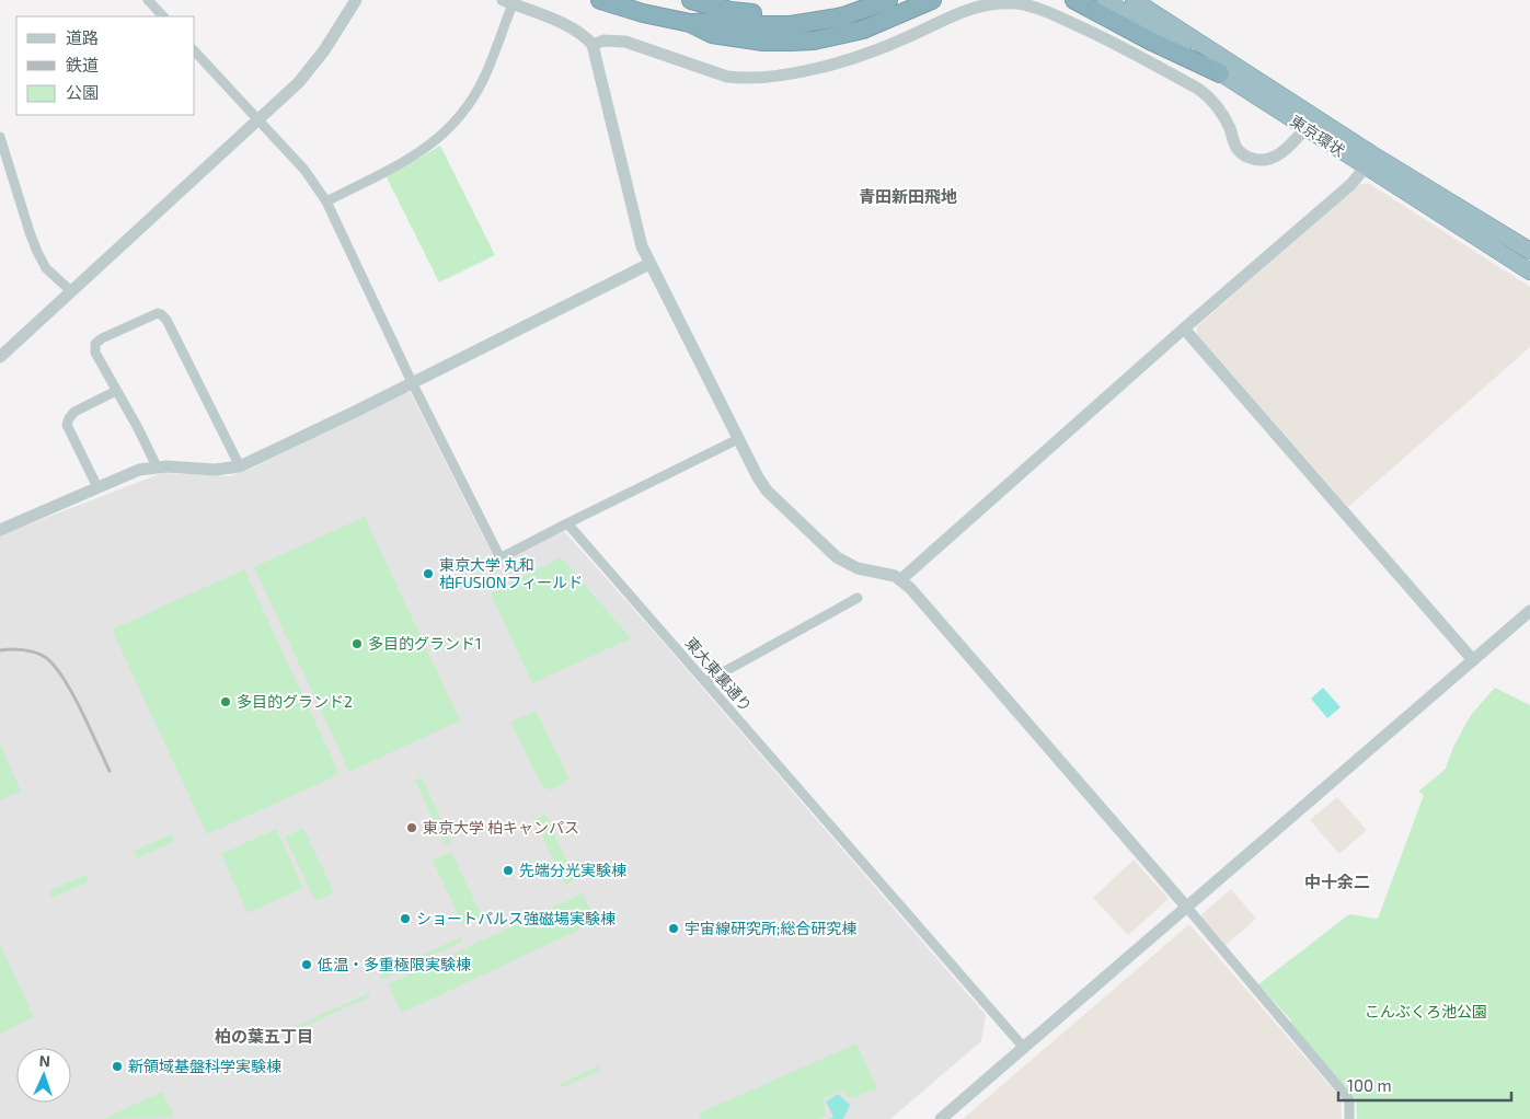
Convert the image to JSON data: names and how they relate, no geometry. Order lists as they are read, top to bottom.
{
  "streets": {
    "highway": ["東京環状"],
    "street": ["東大東裏通り"]
  },
  "districts": ["青田新田飛地", "中十余二", "柏の葉五丁目"],
  "parks": ["こんぶくろ池公園"],
  "places": [
    "東京大学 丸和 柏FUSIONフィールド",
    "多目的グランド1",
    "多目的グランド2",
    "東京大学 柏キャンパス",
    "先端分光実験棟",
    "ショートパルス強磁場実験棟",
    "宇宙線研究所;総合研究棟",
    "低温・多重極限実験棟",
    "新領域基盤科学実験棟"
  ],
  "legend": ["道路", "鉄道", "公園"],
  "scale_bar": "100 m",
  "north": "top"
}
